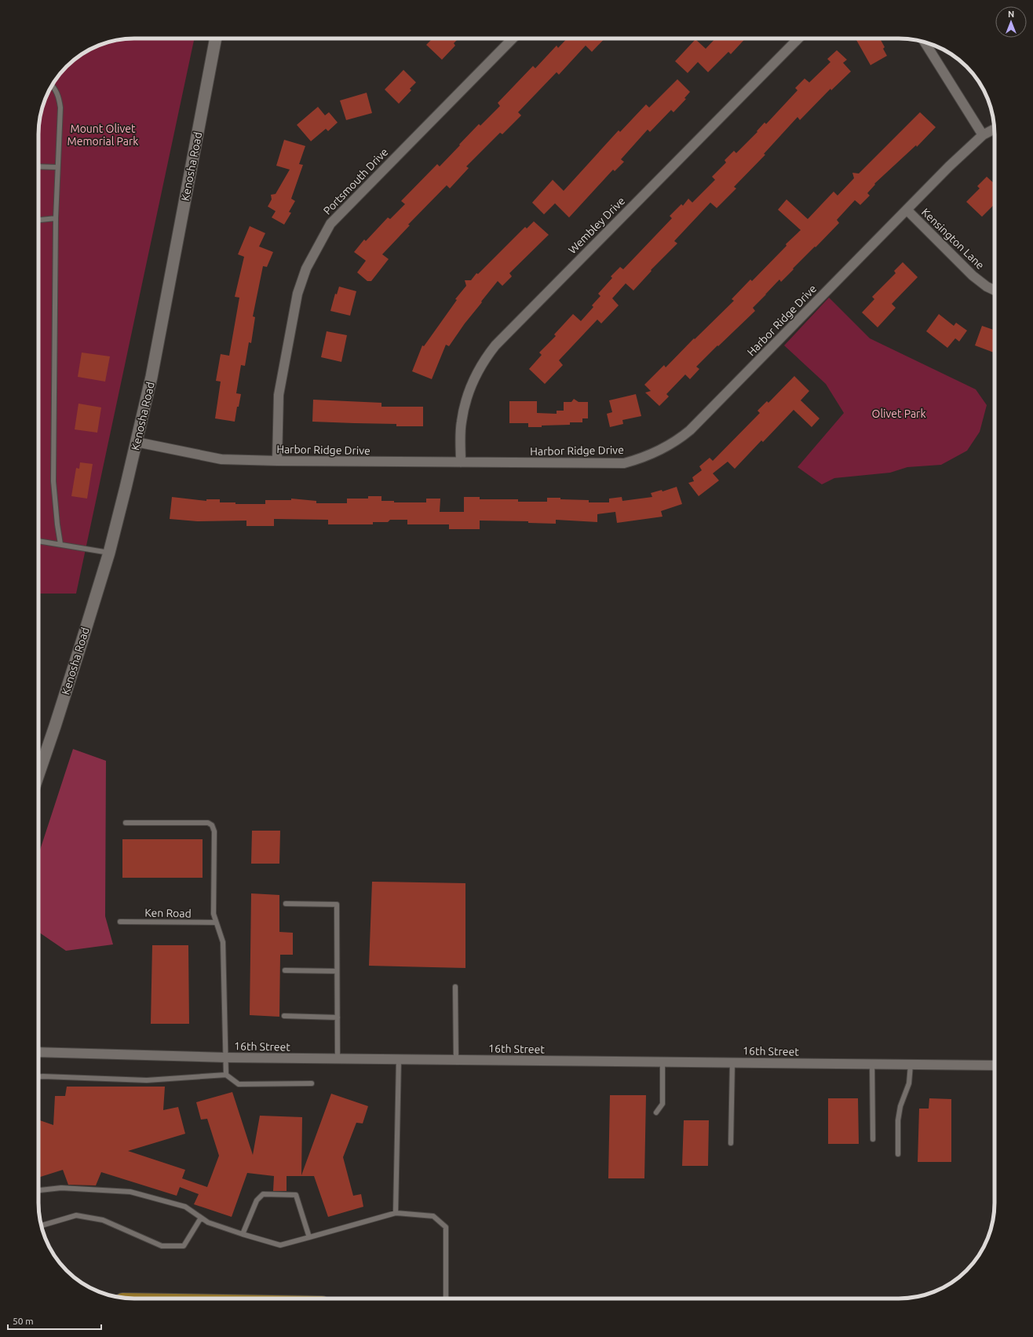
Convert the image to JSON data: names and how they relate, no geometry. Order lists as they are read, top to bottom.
{
  "streets": {
    "street": [
      "Kenosha Road",
      "Portsmouth Drive",
      "Wembley Drive",
      "Kensington Lane",
      "Harbor Ridge Drive",
      "16th Street"
    ],
    "lane": ["Ken Road"]
  },
  "crossings": [
    ["Kenosha Road", "Harbor Ridge Drive"],
    ["Portsmouth Drive", "Harbor Ridge Drive"],
    ["Wembley Drive", "Harbor Ridge Drive"],
    ["Kensington Lane", "Harbor Ridge Drive"]
  ],
  "parks": ["Mount Olivet Memorial Park", "Olivet Park"],
  "scale_bar": "50 m",
  "north": "top"
}
